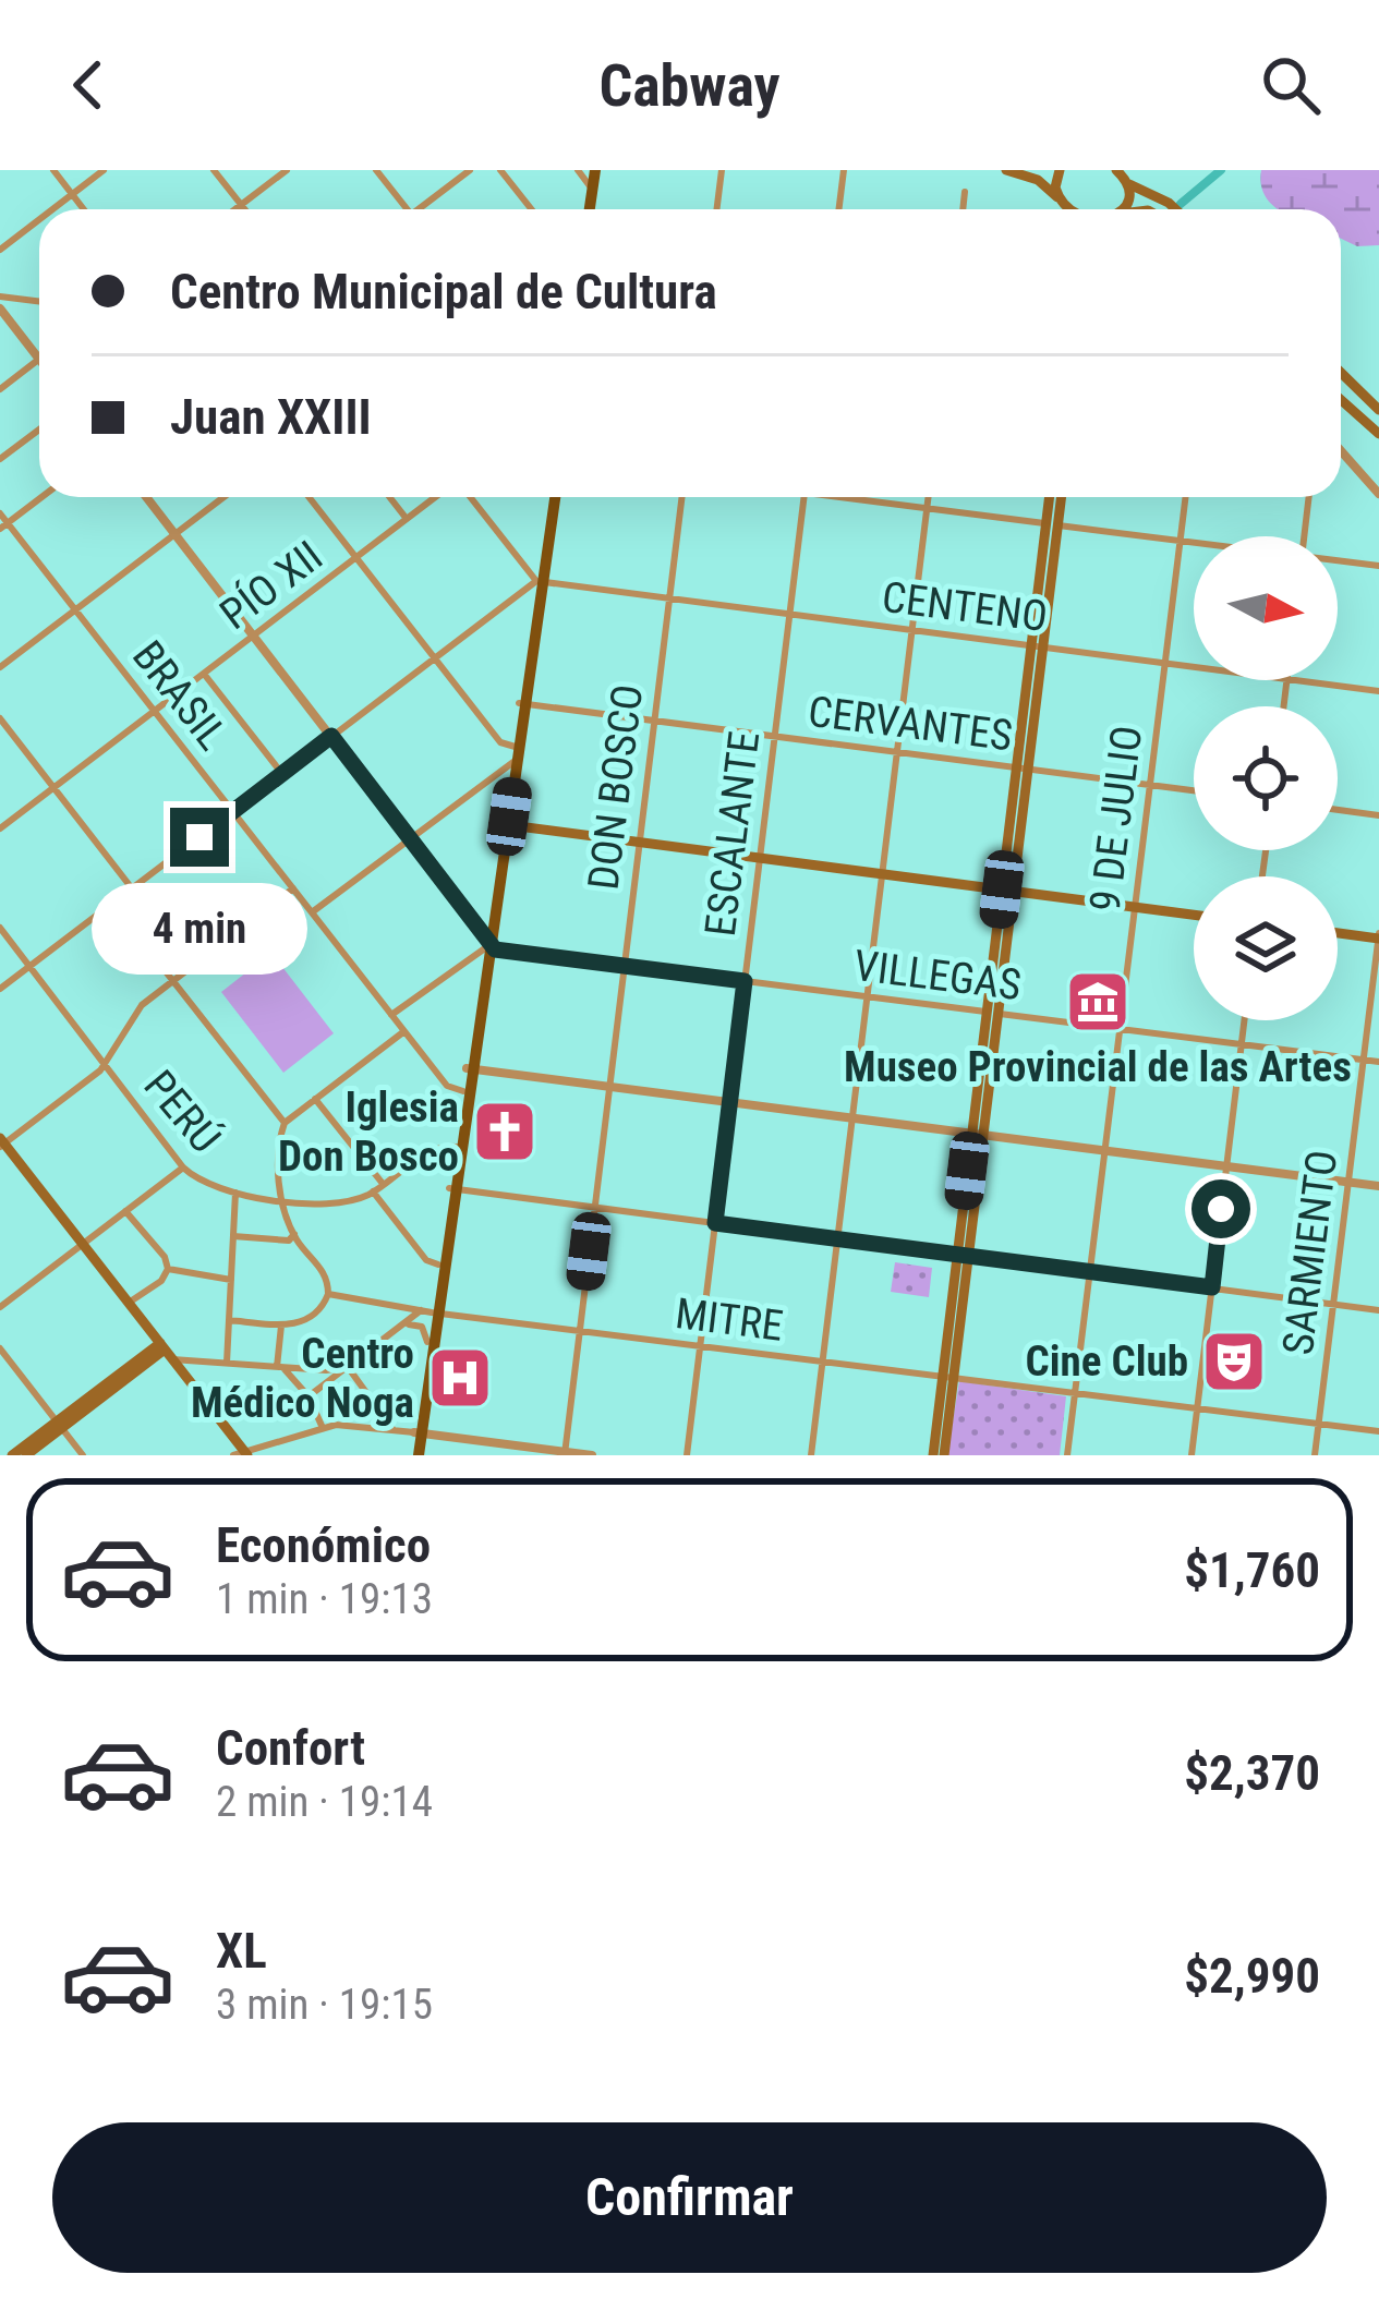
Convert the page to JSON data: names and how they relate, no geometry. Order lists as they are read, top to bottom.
{
  "streets": {
    "street": [
      "PÍO XII",
      "CENTENO",
      "BRASIL",
      "CERVANTES",
      "DON BOSCO",
      "9 DE JULIO",
      "ESCALANTE",
      "VILLEGAS",
      "PERÚ",
      "SARMIENTO",
      "MITRE"
    ]
  },
  "crossings": [
    ["PÍO XII", "BRASIL"],
    ["CENTENO", "DON BOSCO"],
    ["CENTENO", "9 DE JULIO"],
    ["CENTENO", "ESCALANTE"],
    ["CERVANTES", "DON BOSCO"],
    ["CERVANTES", "9 DE JULIO"],
    ["CERVANTES", "ESCALANTE"],
    ["DON BOSCO", "VILLEGAS"],
    ["DON BOSCO", "MITRE"],
    ["9 DE JULIO", "VILLEGAS"],
    ["9 DE JULIO", "MITRE"],
    ["ESCALANTE", "VILLEGAS"],
    ["ESCALANTE", "MITRE"],
    ["VILLEGAS", "SARMIENTO"],
    ["SARMIENTO", "MITRE"]
  ],
  "places": {
    "museum": ["Museo Provincial de las Artes"],
    "church": ["Iglesia Don Bosco"],
    "theatre": ["Cine Club"],
    "hospital": ["Centro Médico Noga"]
  },
  "north": "right",
  "page": {
    "header": "Cabway",
    "banner": ["Centro Municipal de Cultura", "Juan XXIII"],
    "bubble": "4 min",
    "list": [
      {
        "name": "Económico",
        "note": "1 min · 19:13",
        "value": "$1,760"
      },
      {
        "name": "Confort",
        "note": "2 min · 19:14",
        "value": "$2,370"
      },
      {
        "name": "XL",
        "note": "3 min · 19:15",
        "value": "$2,990"
      }
    ],
    "buttons": "Confirmar"
  }
}
